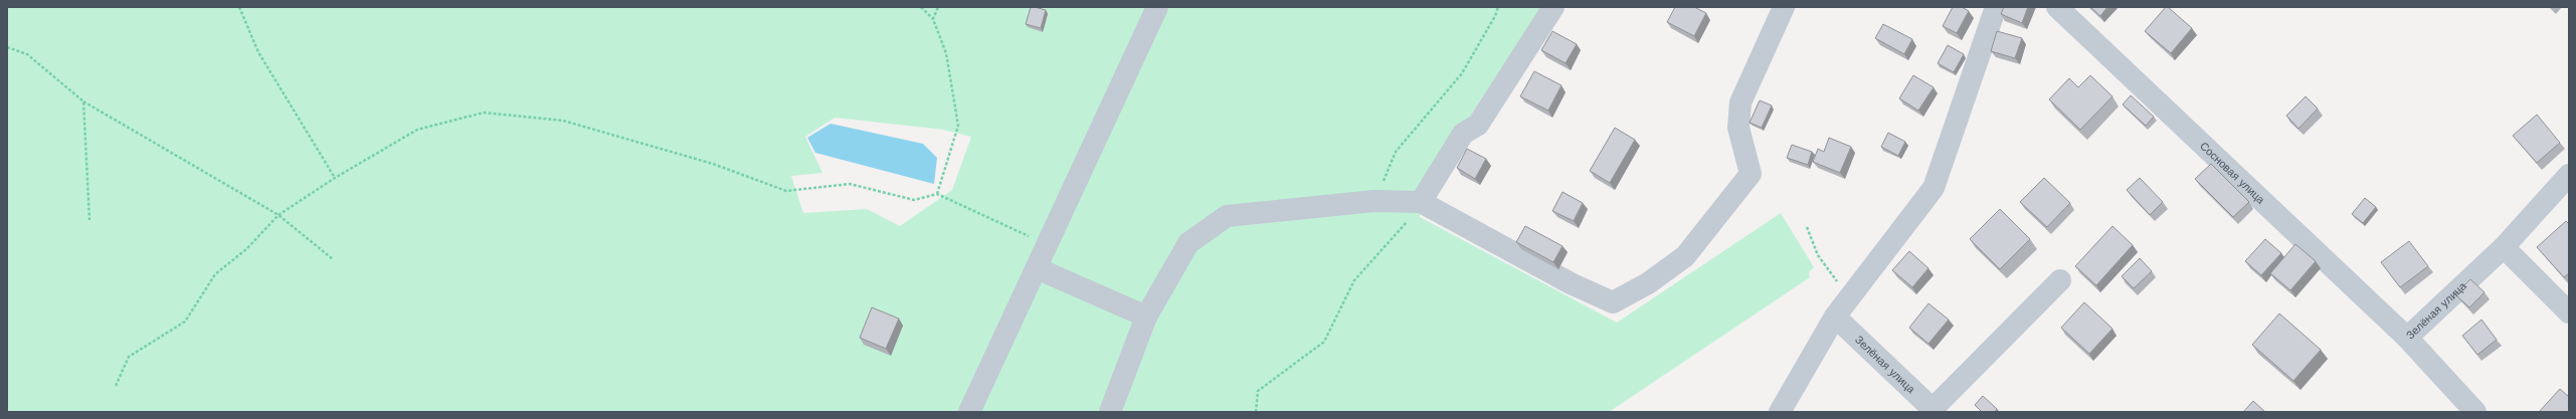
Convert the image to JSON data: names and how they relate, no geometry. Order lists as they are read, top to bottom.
{
  "streets": {
    "street": ["Сосновая улица", "Зелёная улица"]
  },
  "crossings": [
    ["Сосновая улица", "Зелёная улица"]
  ]
}
